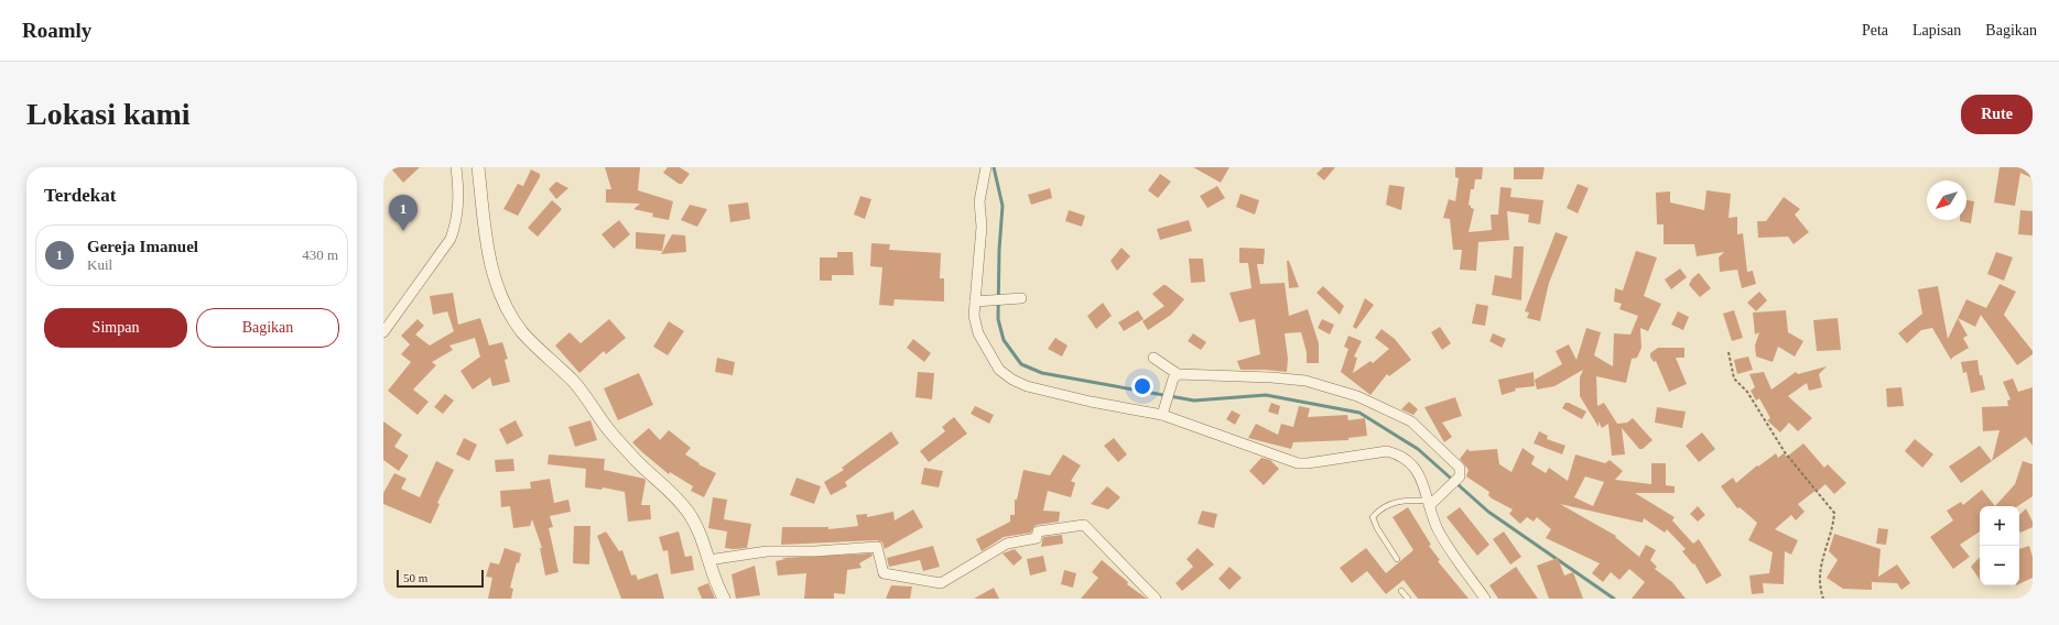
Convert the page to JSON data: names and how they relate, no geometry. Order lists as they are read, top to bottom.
{
  "scale_bar": "50 m",
  "north": "bottom left",
  "page": {
    "header": "Roamly",
    "nav": ["Peta", "Lapisan", "Bagikan"],
    "buttons": [
      "Rute",
      ["Simpan", "Bagikan"]
    ],
    "title": "Lokasi kami",
    "heading": "Terdekat",
    "pins": "1",
    "list": [
      {
        "mark": "1",
        "name": "Gereja Imanuel",
        "note": "Kuil",
        "value": "430 m"
      }
    ],
    "map_buttons": ["+", "−"],
    "scale": "50 m"
  }
}
